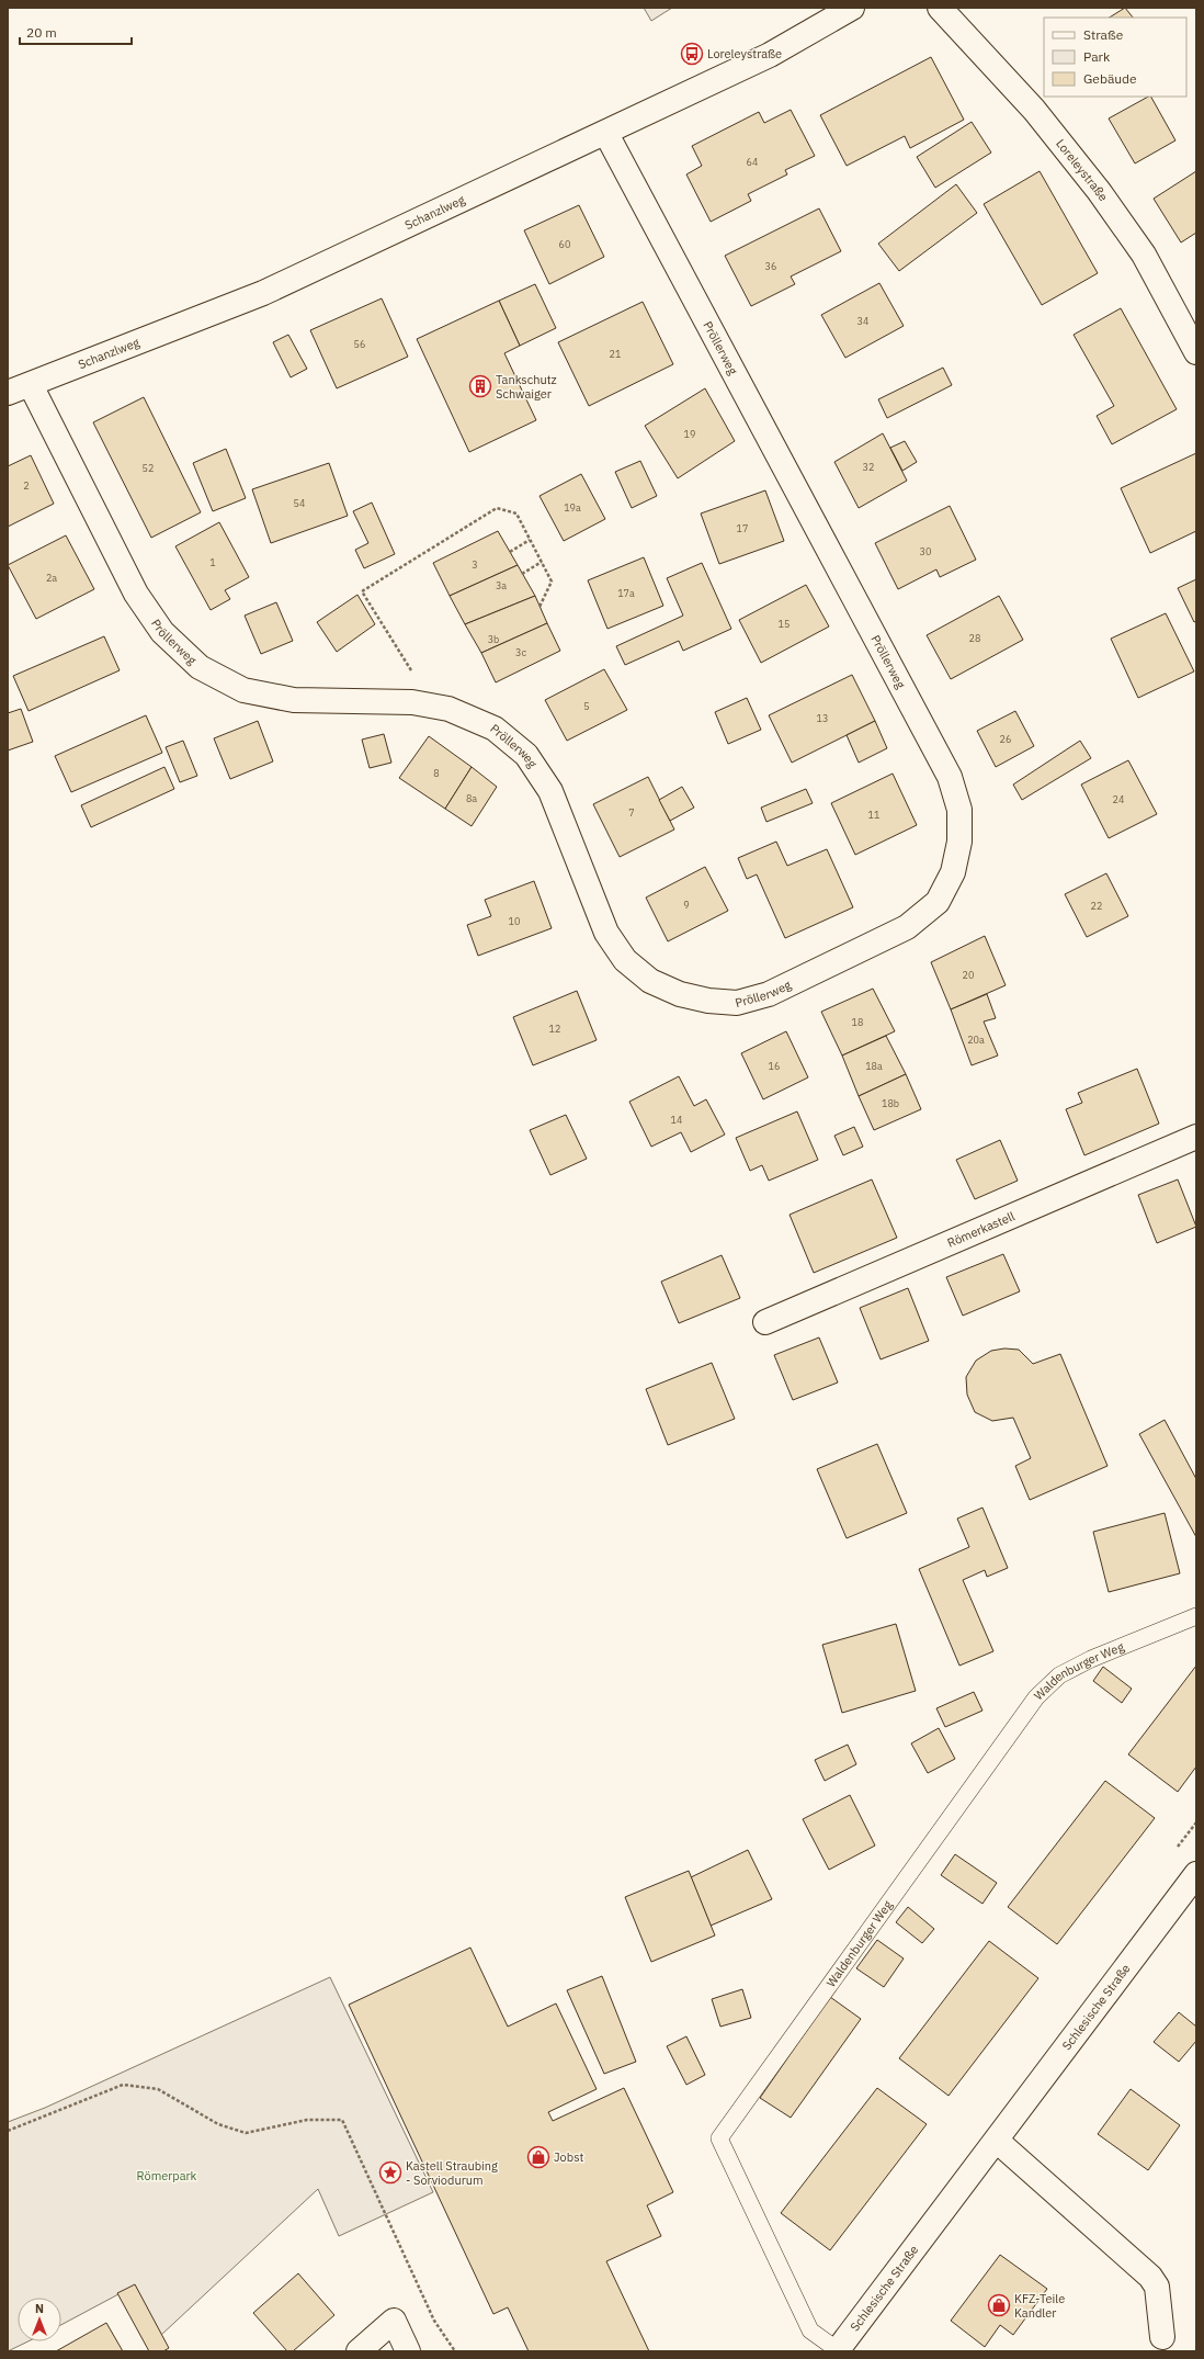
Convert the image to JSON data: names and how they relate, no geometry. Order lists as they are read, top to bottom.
{
  "streets": {
    "street": [
      "Loreleystraße",
      "Schanzlweg",
      "Pröllerweg",
      "Römerkastell",
      "Schlesische Straße"
    ],
    "lane": ["Waldenburger Weg"]
  },
  "crossings": [
    ["Schanzlweg", "Pröllerweg"],
    ["Waldenburger Weg", "Schlesische Straße"]
  ],
  "parks": ["Römerpark"],
  "places": {
    "bus stop": ["Loreleystraße"],
    "building": ["Tankschutz Schwaiger"],
    "shop": ["Jobst", "KFZ-Teile Kandler"],
    "place": ["Kastell Straubing - Sorviodurum"]
  },
  "house_numbers": [
    "64",
    "60",
    "36",
    "34",
    "56",
    "21",
    "19",
    "32",
    "52",
    "2",
    "54",
    "19a",
    "17",
    "30",
    "1",
    "3",
    "2a",
    "3a",
    "17a",
    "15",
    "28",
    "3b",
    "3c",
    "5",
    "13",
    "26",
    "8",
    "8a",
    "24",
    "7",
    "11",
    "9",
    "22",
    "10",
    "20",
    "18",
    "12",
    "20a",
    "16",
    "18a",
    "18b",
    "14"
  ],
  "legend": ["Straße", "Park", "Gebäude"],
  "scale_bar": "20 m",
  "north": "top"
}
